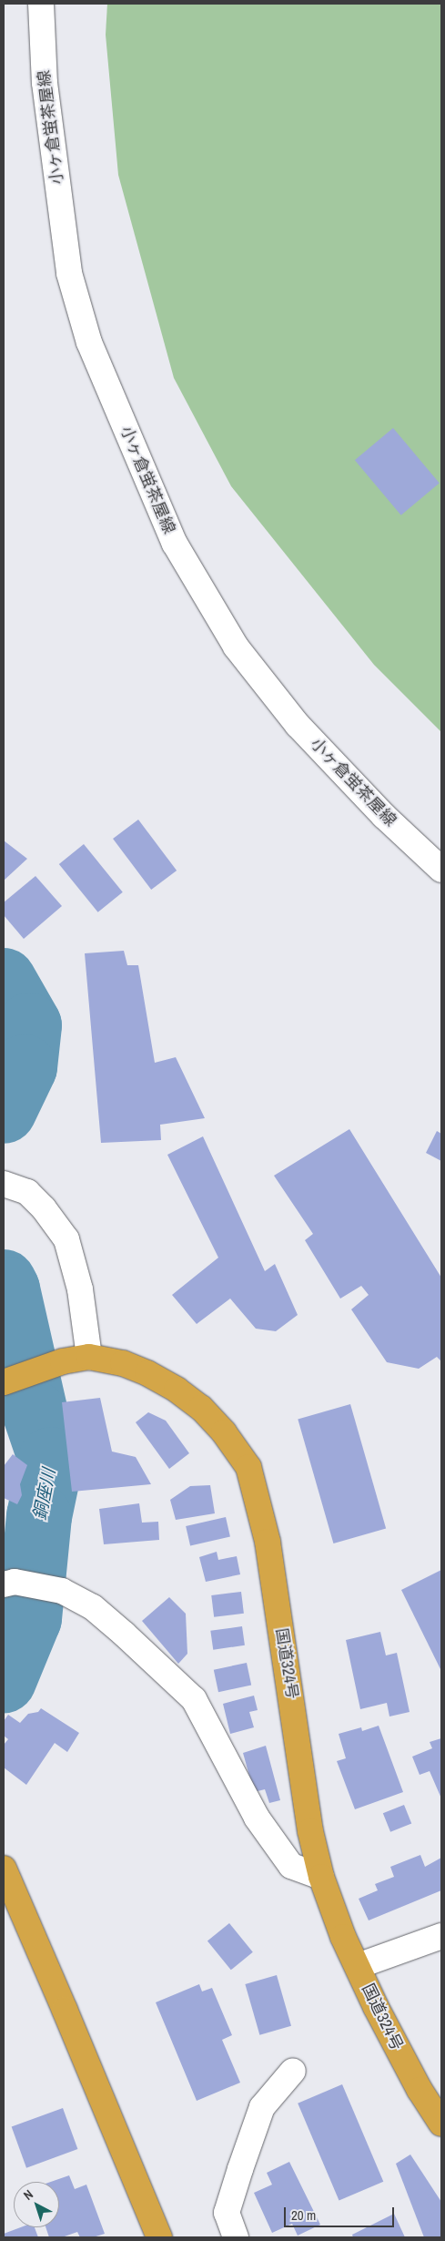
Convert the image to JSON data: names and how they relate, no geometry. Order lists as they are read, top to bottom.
{
  "streets": {
    "highway": ["国道324号"],
    "street": ["小ヶ倉蛍茶屋線"]
  },
  "water": ["銅座川"],
  "scale_bar": "20 m",
  "north": "top left"
}
